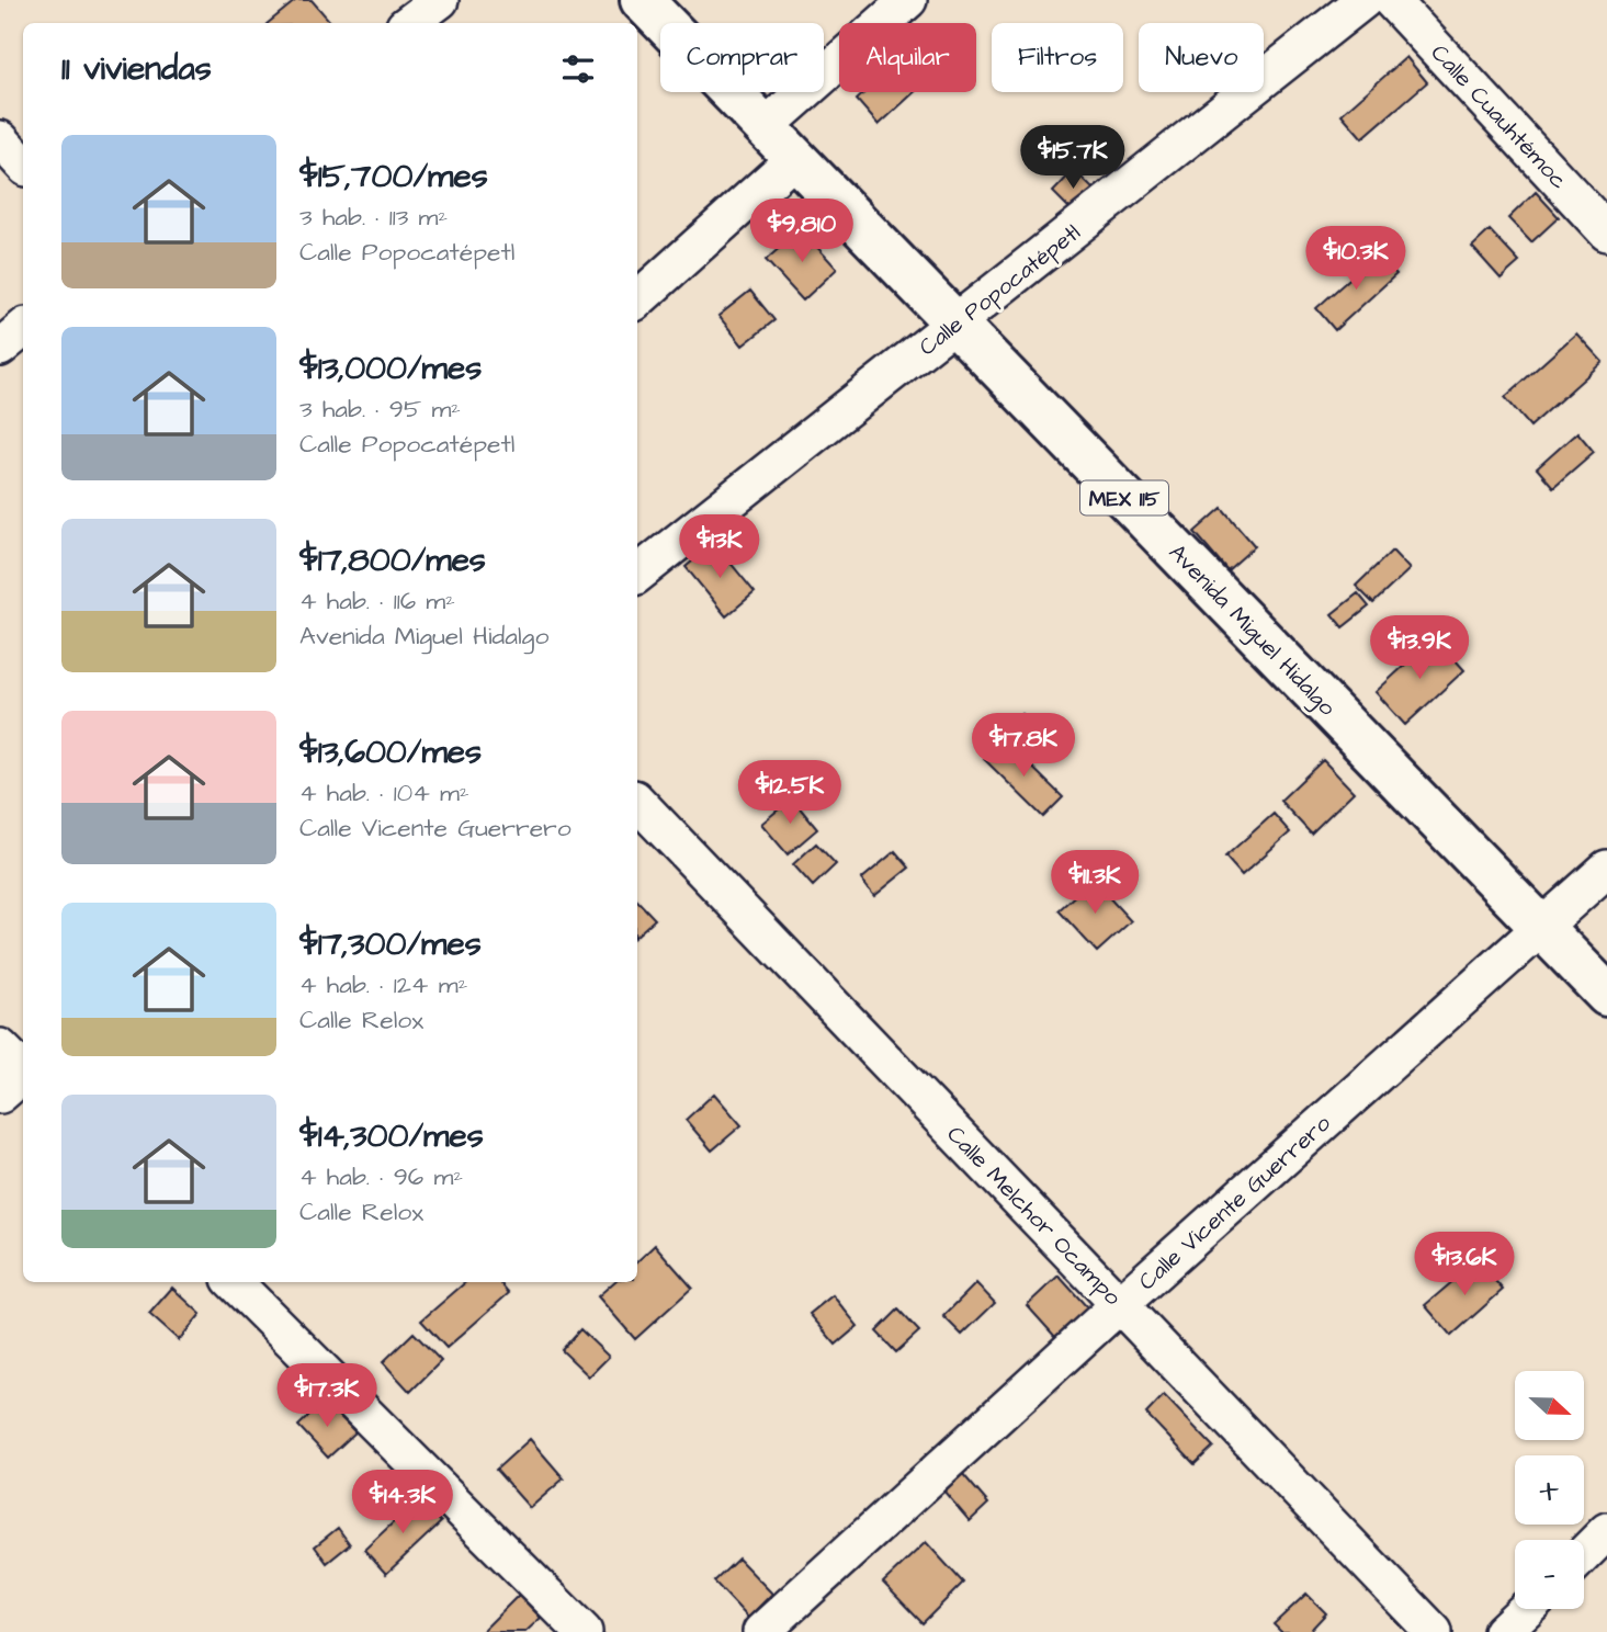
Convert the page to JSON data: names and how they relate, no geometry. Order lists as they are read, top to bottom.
{
  "streets": {
    "main road": ["MEX 115", "Avenida Miguel Hidalgo"],
    "street": [
      "Calle Cuauhtémoc",
      "Calle Popocatépetl",
      "Calle Vicente Guerrero",
      "Calle Melchor Ocampo"
    ]
  },
  "crossings": [
    ["Calle Popocatépetl", "Avenida Miguel Hidalgo"],
    ["Avenida Miguel Hidalgo", "Calle Vicente Guerrero"],
    ["Calle Vicente Guerrero", "Calle Melchor Ocampo"]
  ],
  "north": "right",
  "page": {
    "chip": [
      "Comprar",
      "Alquilar",
      "Filtros",
      "Nuevo"
    ],
    "heading": "11 viviendas",
    "list": [
      {
        "name": "$15,700/mes",
        "note": "3 hab. · 113 m² · Calle Popocatépetl"
      },
      {
        "name": "$13,000/mes",
        "note": "3 hab. · 95 m² · Calle Popocatépetl"
      },
      {
        "name": "$17,800/mes",
        "note": "4 hab. · 116 m² · Avenida Miguel Hidalgo"
      },
      {
        "name": "$13,600/mes",
        "note": "4 hab. · 104 m² · Calle Vicente Guerrero"
      },
      {
        "name": "$17,300/mes",
        "note": "4 hab. · 124 m² · Calle Relox"
      },
      {
        "name": "$14,300/mes",
        "note": "4 hab. · 96 m² · Calle Relox"
      }
    ],
    "price": [
      "$15.7K",
      "$9,810",
      "$10.3K",
      "$13K",
      "$13.9K",
      "$17.8K",
      "$12.5K",
      "$11.3K",
      "$13.6K",
      "$17.3K",
      "$14.3K"
    ],
    "map_buttons": ["+", "−"]
  }
}
